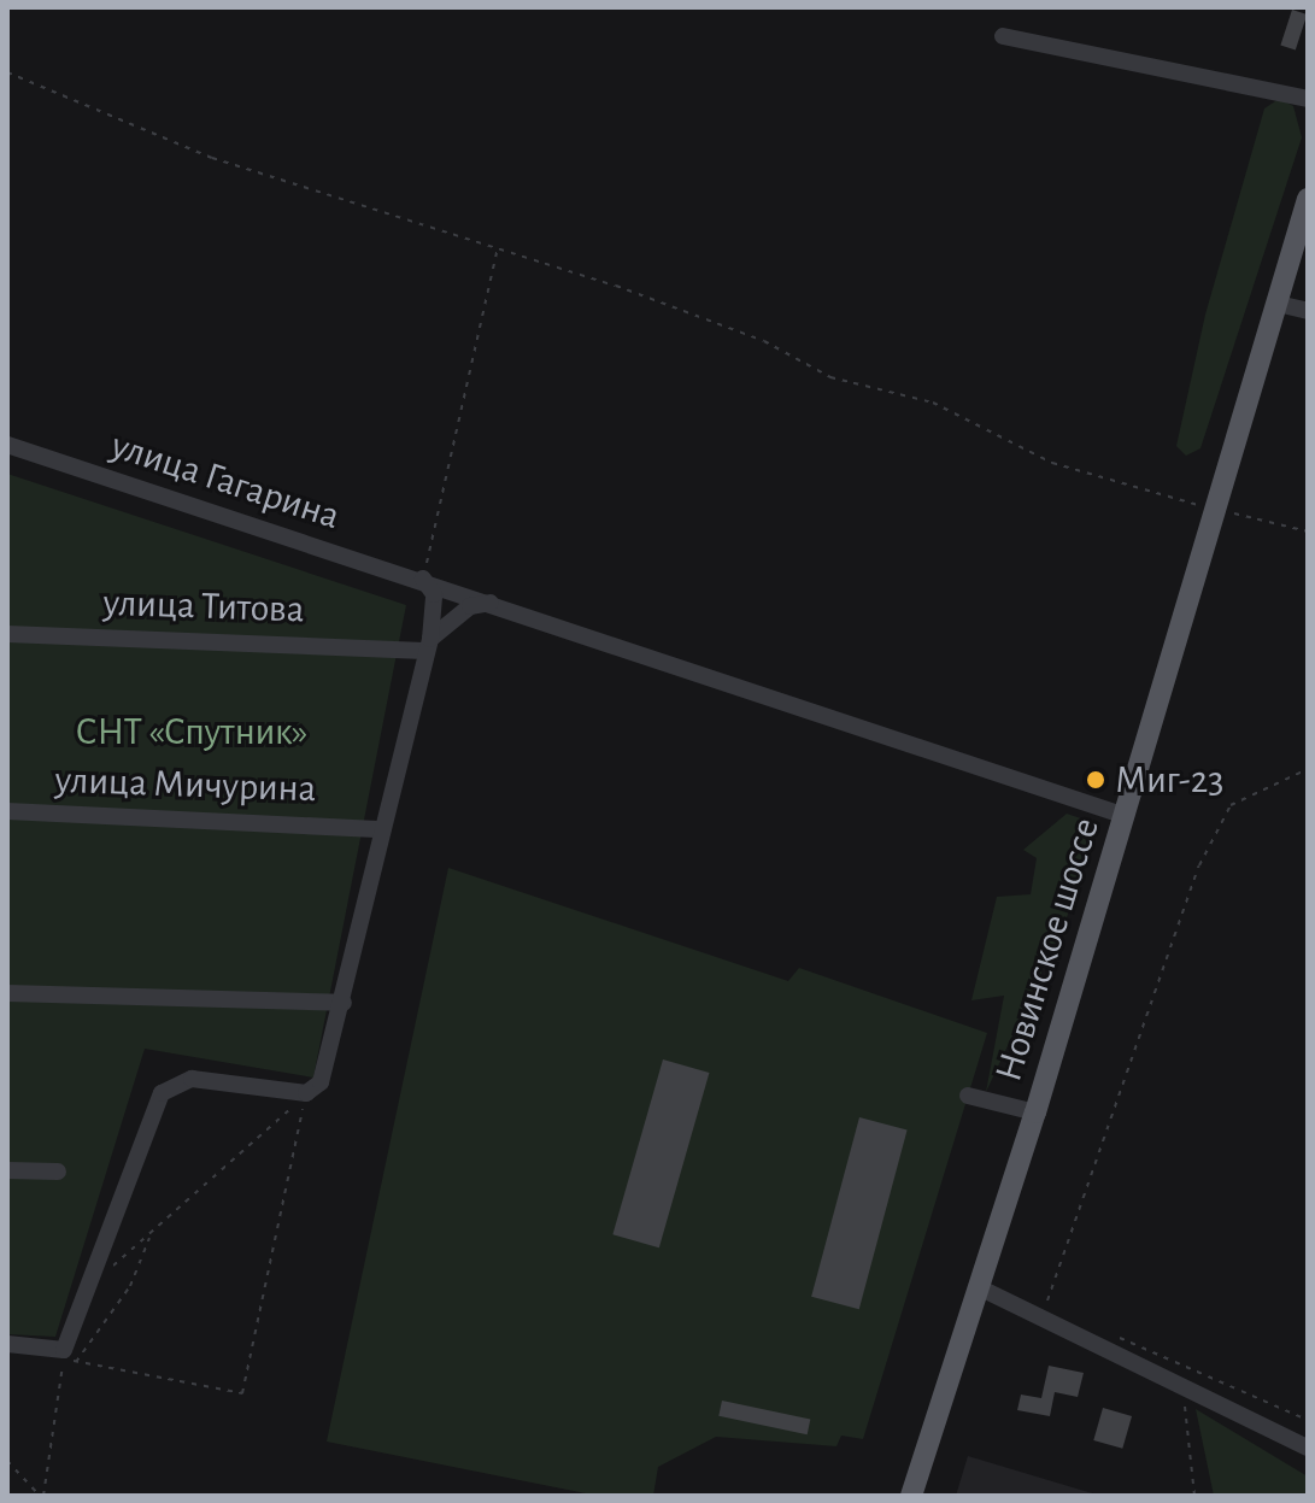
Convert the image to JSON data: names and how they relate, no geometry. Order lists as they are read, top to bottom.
{
  "streets": {
    "main road": ["Новинское шоссе"],
    "street": ["улица Гагарина", "улица Титова", "улица Мичурина"]
  },
  "crossings": [
    ["улица Гагарина", "Новинское шоссе"]
  ],
  "parks": ["СНТ «Спутник»"],
  "places": ["Миг-23"]
}
